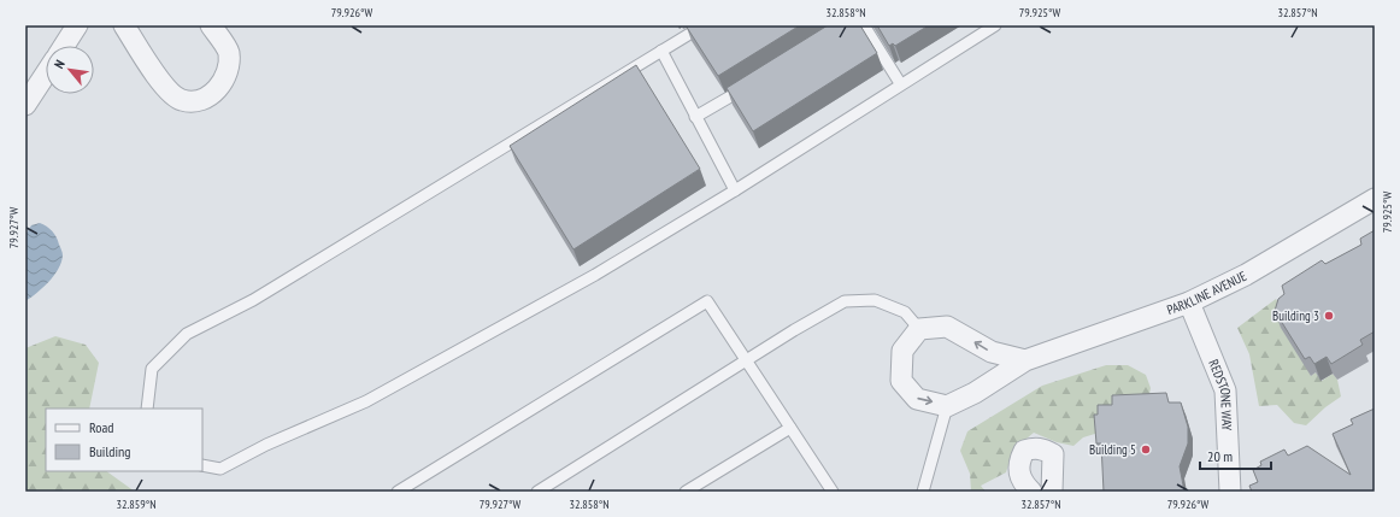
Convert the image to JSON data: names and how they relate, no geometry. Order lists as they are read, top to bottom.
{
  "streets": {
    "street": ["PARKLINE AVENUE", "REDSTONE WAY"]
  },
  "crossings": [
    ["PARKLINE AVENUE", "REDSTONE WAY"]
  ],
  "places": ["Building 3", "Building 5"],
  "legend": ["Road", "Building"],
  "scale_bar": "20 m",
  "north": "top left",
  "coordinates": [
    "79.926°W",
    "32.858°N",
    "79.925°W",
    "32.857°N",
    "79.927°W",
    "32.859°N"
  ]
}
